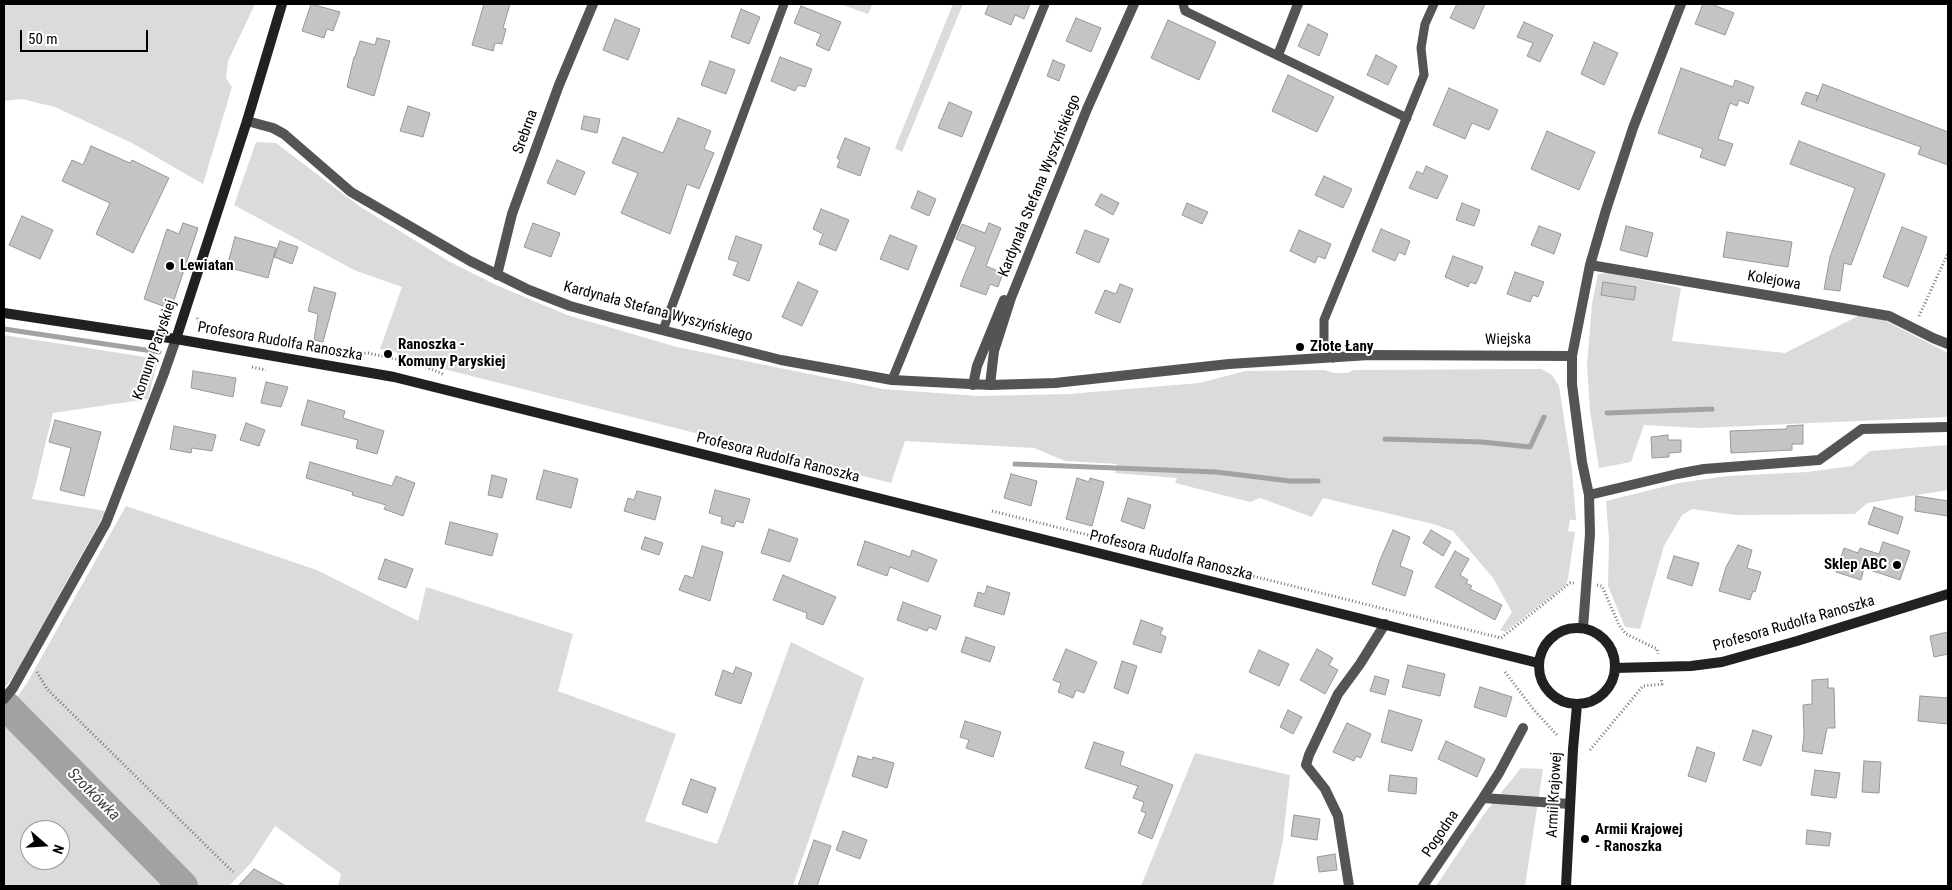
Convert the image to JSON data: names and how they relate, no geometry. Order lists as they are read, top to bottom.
{
  "streets": {
    "street": [
      "Srebrna",
      "Kardynała Stefana Wyszyńskiego",
      "Kolejowa",
      "Wiejska",
      "Profesora Rudolfa Ranoszka",
      "Komuny Paryskiej",
      "Armii Krajowej",
      "Pogodna"
    ]
  },
  "crossings": [
    ["Srebrna", "Kardynała Stefana Wyszyńskiego"],
    ["Kardynała Stefana Wyszyńskiego", "Wiejska"],
    ["Kardynała Stefana Wyszyńskiego", "Komuny Paryskiej"],
    ["Profesora Rudolfa Ranoszka", "Komuny Paryskiej"],
    ["Profesora Rudolfa Ranoszka", "Armii Krajowej"]
  ],
  "water": ["Szotkówka"],
  "places": [
    "Lewiatan",
    "Złote Łany",
    "Ranoszka - Komuny Paryskiej",
    "Sklep ABC",
    "Armii Krajowej - Ranoszka"
  ],
  "scale_bar": "50 m",
  "north": "right"
}
